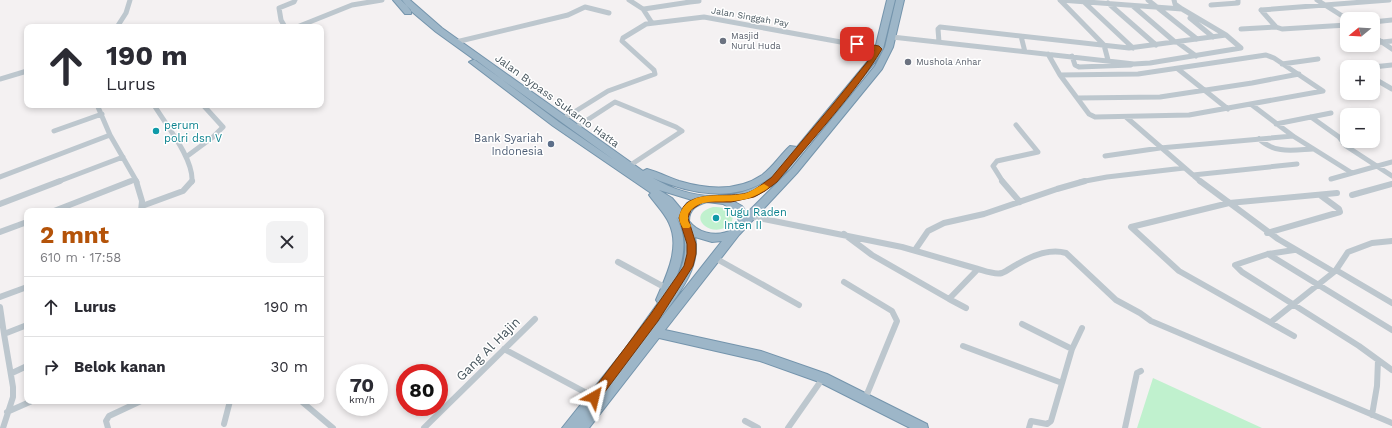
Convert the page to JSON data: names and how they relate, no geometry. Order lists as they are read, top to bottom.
{
  "streets": {
    "highway": ["Jalan Bypass Sukarno Hatta"],
    "street": ["Jalan Singgah Pay", "Gang Al Hajin"]
  },
  "crossings": [
    ["Jalan Singgah Pay", "Jalan Bypass Sukarno Hatta"]
  ],
  "places": [
    "Masjid Nurul Huda",
    "Mushola Anhar",
    "perum polri dsn V",
    "Bank Syariah Indonesia",
    "Tugu Raden Inten II"
  ],
  "north": "left",
  "page": {
    "map_buttons": ["+", "−"],
    "turn": ["190 m", "Lurus"],
    "heading": ["2 mnt", "610 m · 17:58"],
    "list": [
      {
        "name": "Lurus",
        "value": "190 m"
      },
      {
        "name": "Belok kanan",
        "value": "30 m"
      }
    ],
    "speed": "70 km/h",
    "limit": "80"
  }
}
